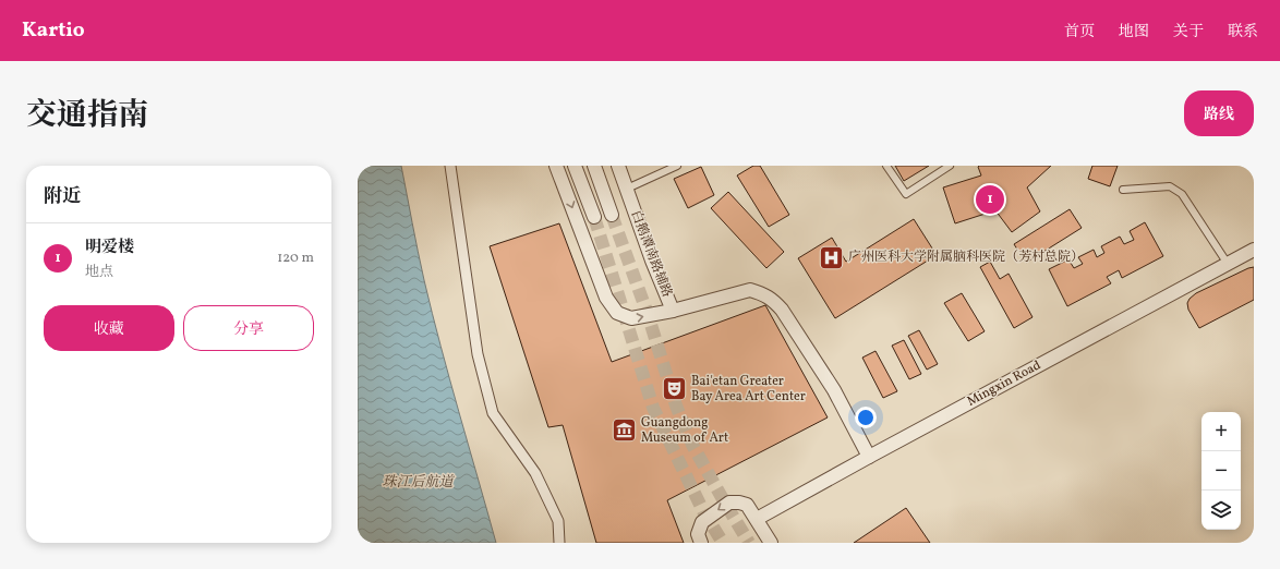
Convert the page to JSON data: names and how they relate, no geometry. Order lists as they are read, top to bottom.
{
  "streets": {
    "street": ["白鹅潭南路辅路", "Mingxin Road"]
  },
  "water": ["珠江后航道"],
  "places": {
    "hospital": ["广州医科大学附属脑科医院（芳村总院）"],
    "theatre": ["Bai'etan Greater Bay Area Art Center"],
    "museum": ["Guangdong Museum of Art"]
  },
  "page": {
    "header": "Kartio",
    "nav": [
      "首页",
      "地图",
      "关于",
      "联系"
    ],
    "title": "交通指南",
    "buttons": [
      "路线",
      ["收藏", "分享"]
    ],
    "heading": "附近",
    "pins": "1",
    "list": [
      {
        "mark": "1",
        "name": "明爱楼",
        "note": "地点",
        "value": "120 m"
      }
    ],
    "map_buttons": ["+", "−"]
  }
}
